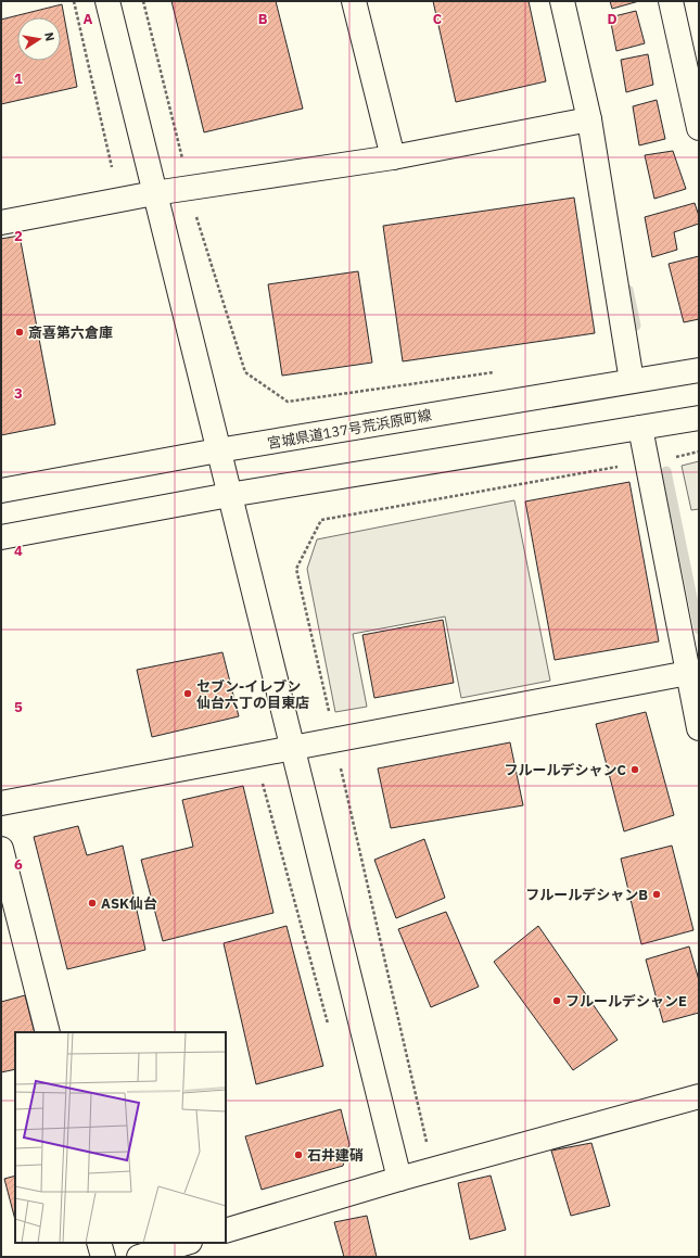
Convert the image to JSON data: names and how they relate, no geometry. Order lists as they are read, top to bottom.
{
  "streets": {
    "street": ["宮城県道137号荒浜原町線"]
  },
  "places": [
    "斎喜第六倉庫",
    "セブン-イレブン 仙台六丁の目東店",
    "フルールデシャンC",
    "フルールデシャンB",
    "ASK仙台",
    "フルールデシャンE",
    "石井建硝"
  ],
  "north": "right",
  "grid": {
    "columns": [
      "A",
      "B",
      "C",
      "D"
    ],
    "rows": [
      "1",
      "2",
      "3",
      "4",
      "5",
      "6"
    ]
  }
}
